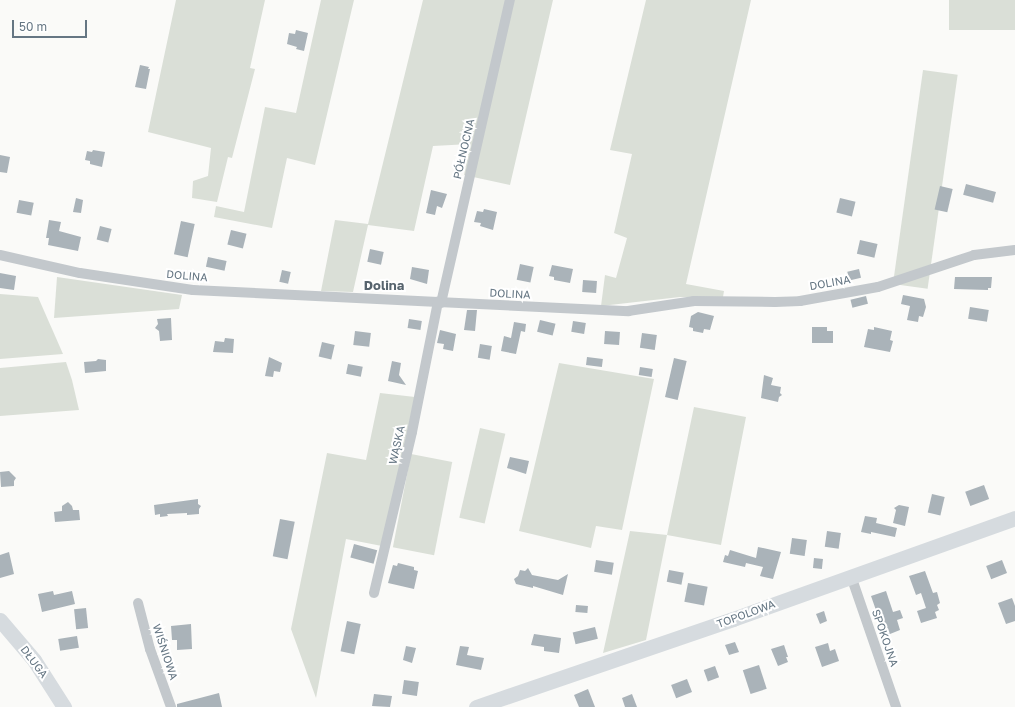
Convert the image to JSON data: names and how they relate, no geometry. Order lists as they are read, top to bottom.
{
  "streets": {
    "street": [
      "PÓŁNOCNA",
      "DOLINA",
      "WĄSKA",
      "TOPOLOWA",
      "SPOKOJNA",
      "WIŚNIOWA",
      "DŁUGA"
    ]
  },
  "crossings": [
    ["PÓŁNOCNA", "DOLINA"],
    ["PÓŁNOCNA", "WĄSKA"],
    ["DOLINA", "WĄSKA"],
    ["TOPOLOWA", "SPOKOJNA"]
  ],
  "districts": ["Dolina"],
  "scale_bar": "50 m"
}
